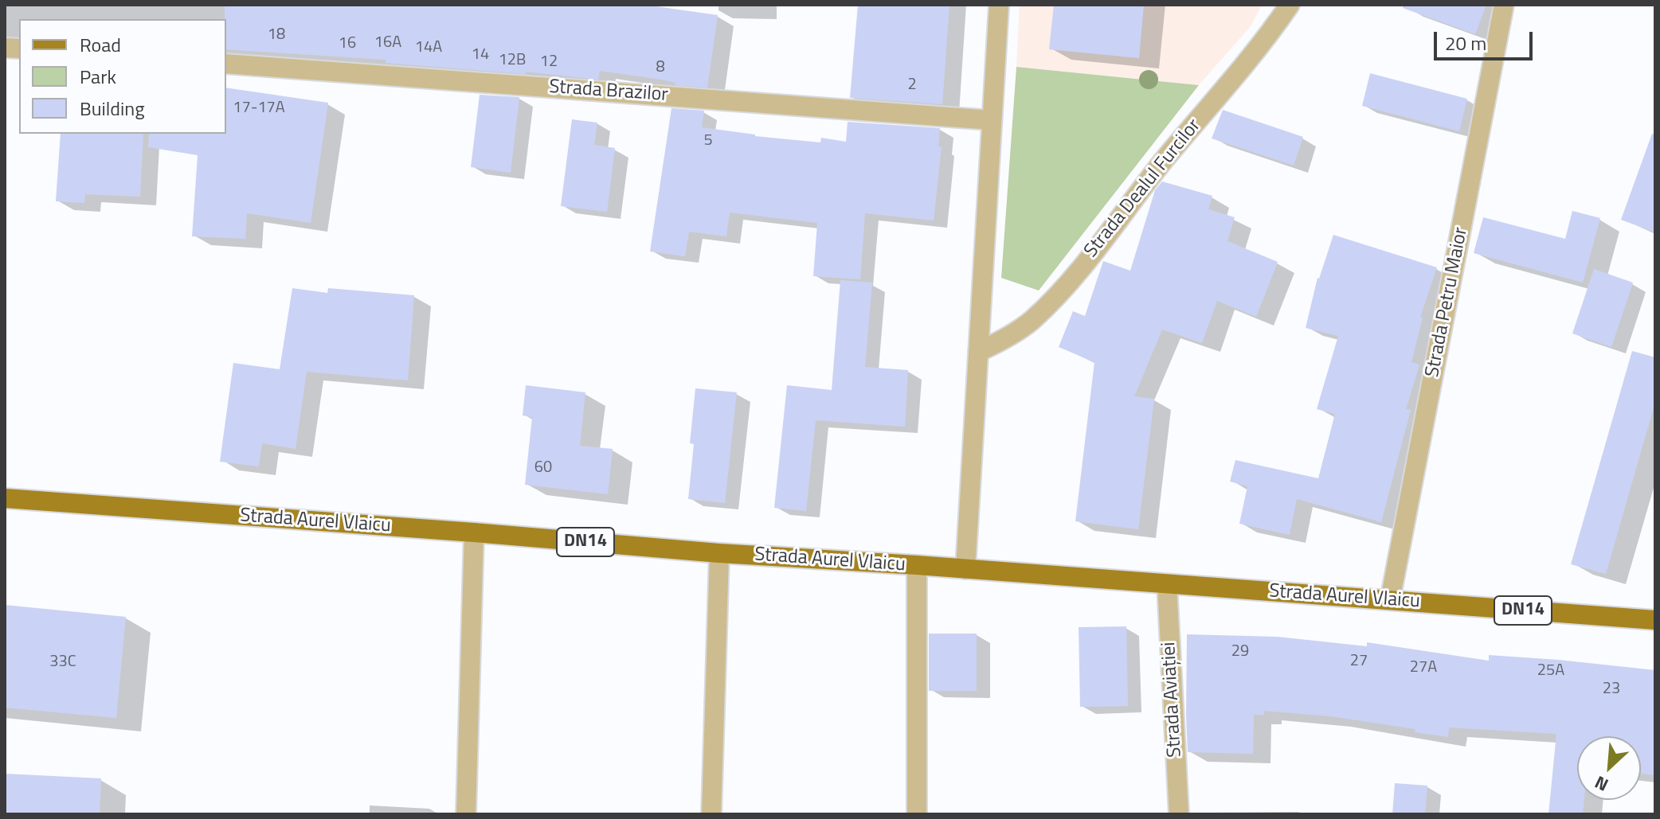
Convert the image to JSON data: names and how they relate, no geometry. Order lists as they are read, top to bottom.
{
  "streets": {
    "main road": ["Strada Aurel Vlaicu", "DN14"],
    "street": [
      "Strada Brazilor",
      "Strada Dealul Furcilor",
      "Strada Petru Maior",
      "Strada Aviației"
    ]
  },
  "crossings": [
    ["Strada Petru Maior", "Strada Aurel Vlaicu"],
    ["Strada Aurel Vlaicu", "Strada Aviației"]
  ],
  "house_numbers": [
    "18",
    "16A",
    "16",
    "14A",
    "14",
    "12B",
    "12",
    "8",
    "2",
    "17-17A",
    "5",
    "60",
    "29",
    "27",
    "33C",
    "27A",
    "25A",
    "23"
  ],
  "legend": ["Road", "Park", "Building"],
  "scale_bar": "20 m",
  "north": "bottom left"
}
